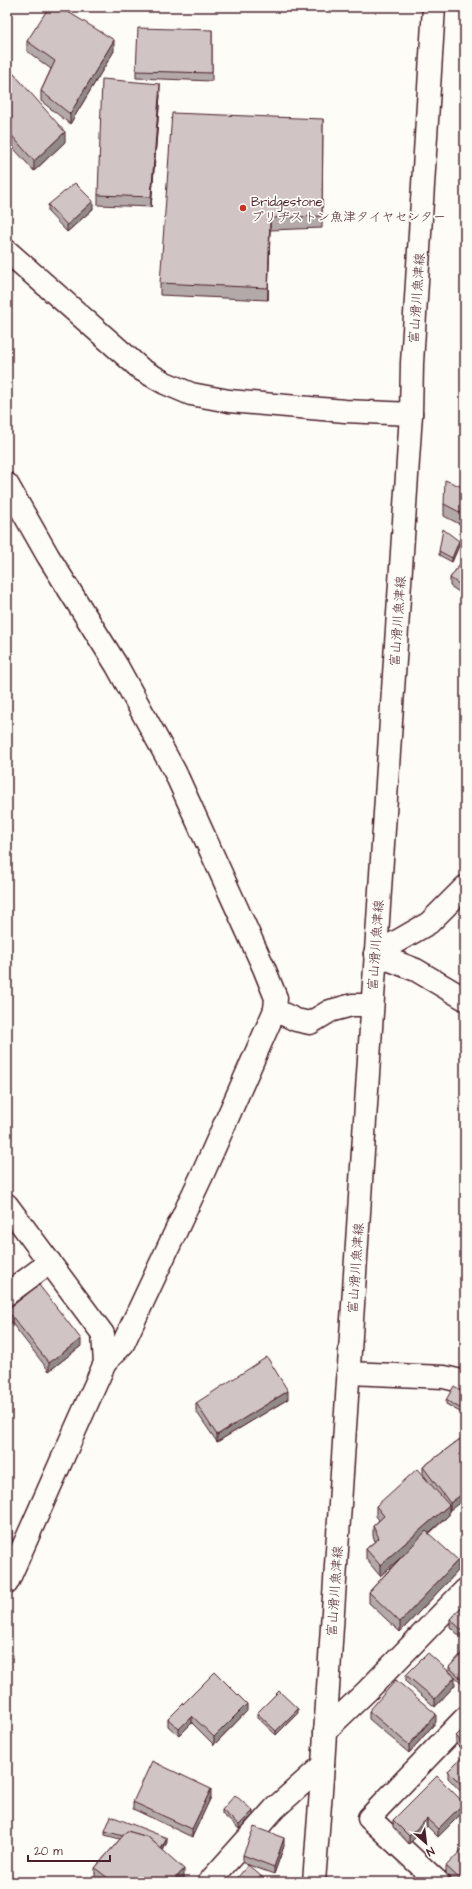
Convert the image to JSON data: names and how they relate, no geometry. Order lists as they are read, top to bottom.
{
  "streets": {
    "street": ["富山滑川魚津線"]
  },
  "places": ["Bridgestone ブリヂストン魚津タイヤセンター"],
  "scale_bar": "20 m",
  "north": "bottom right"
}
